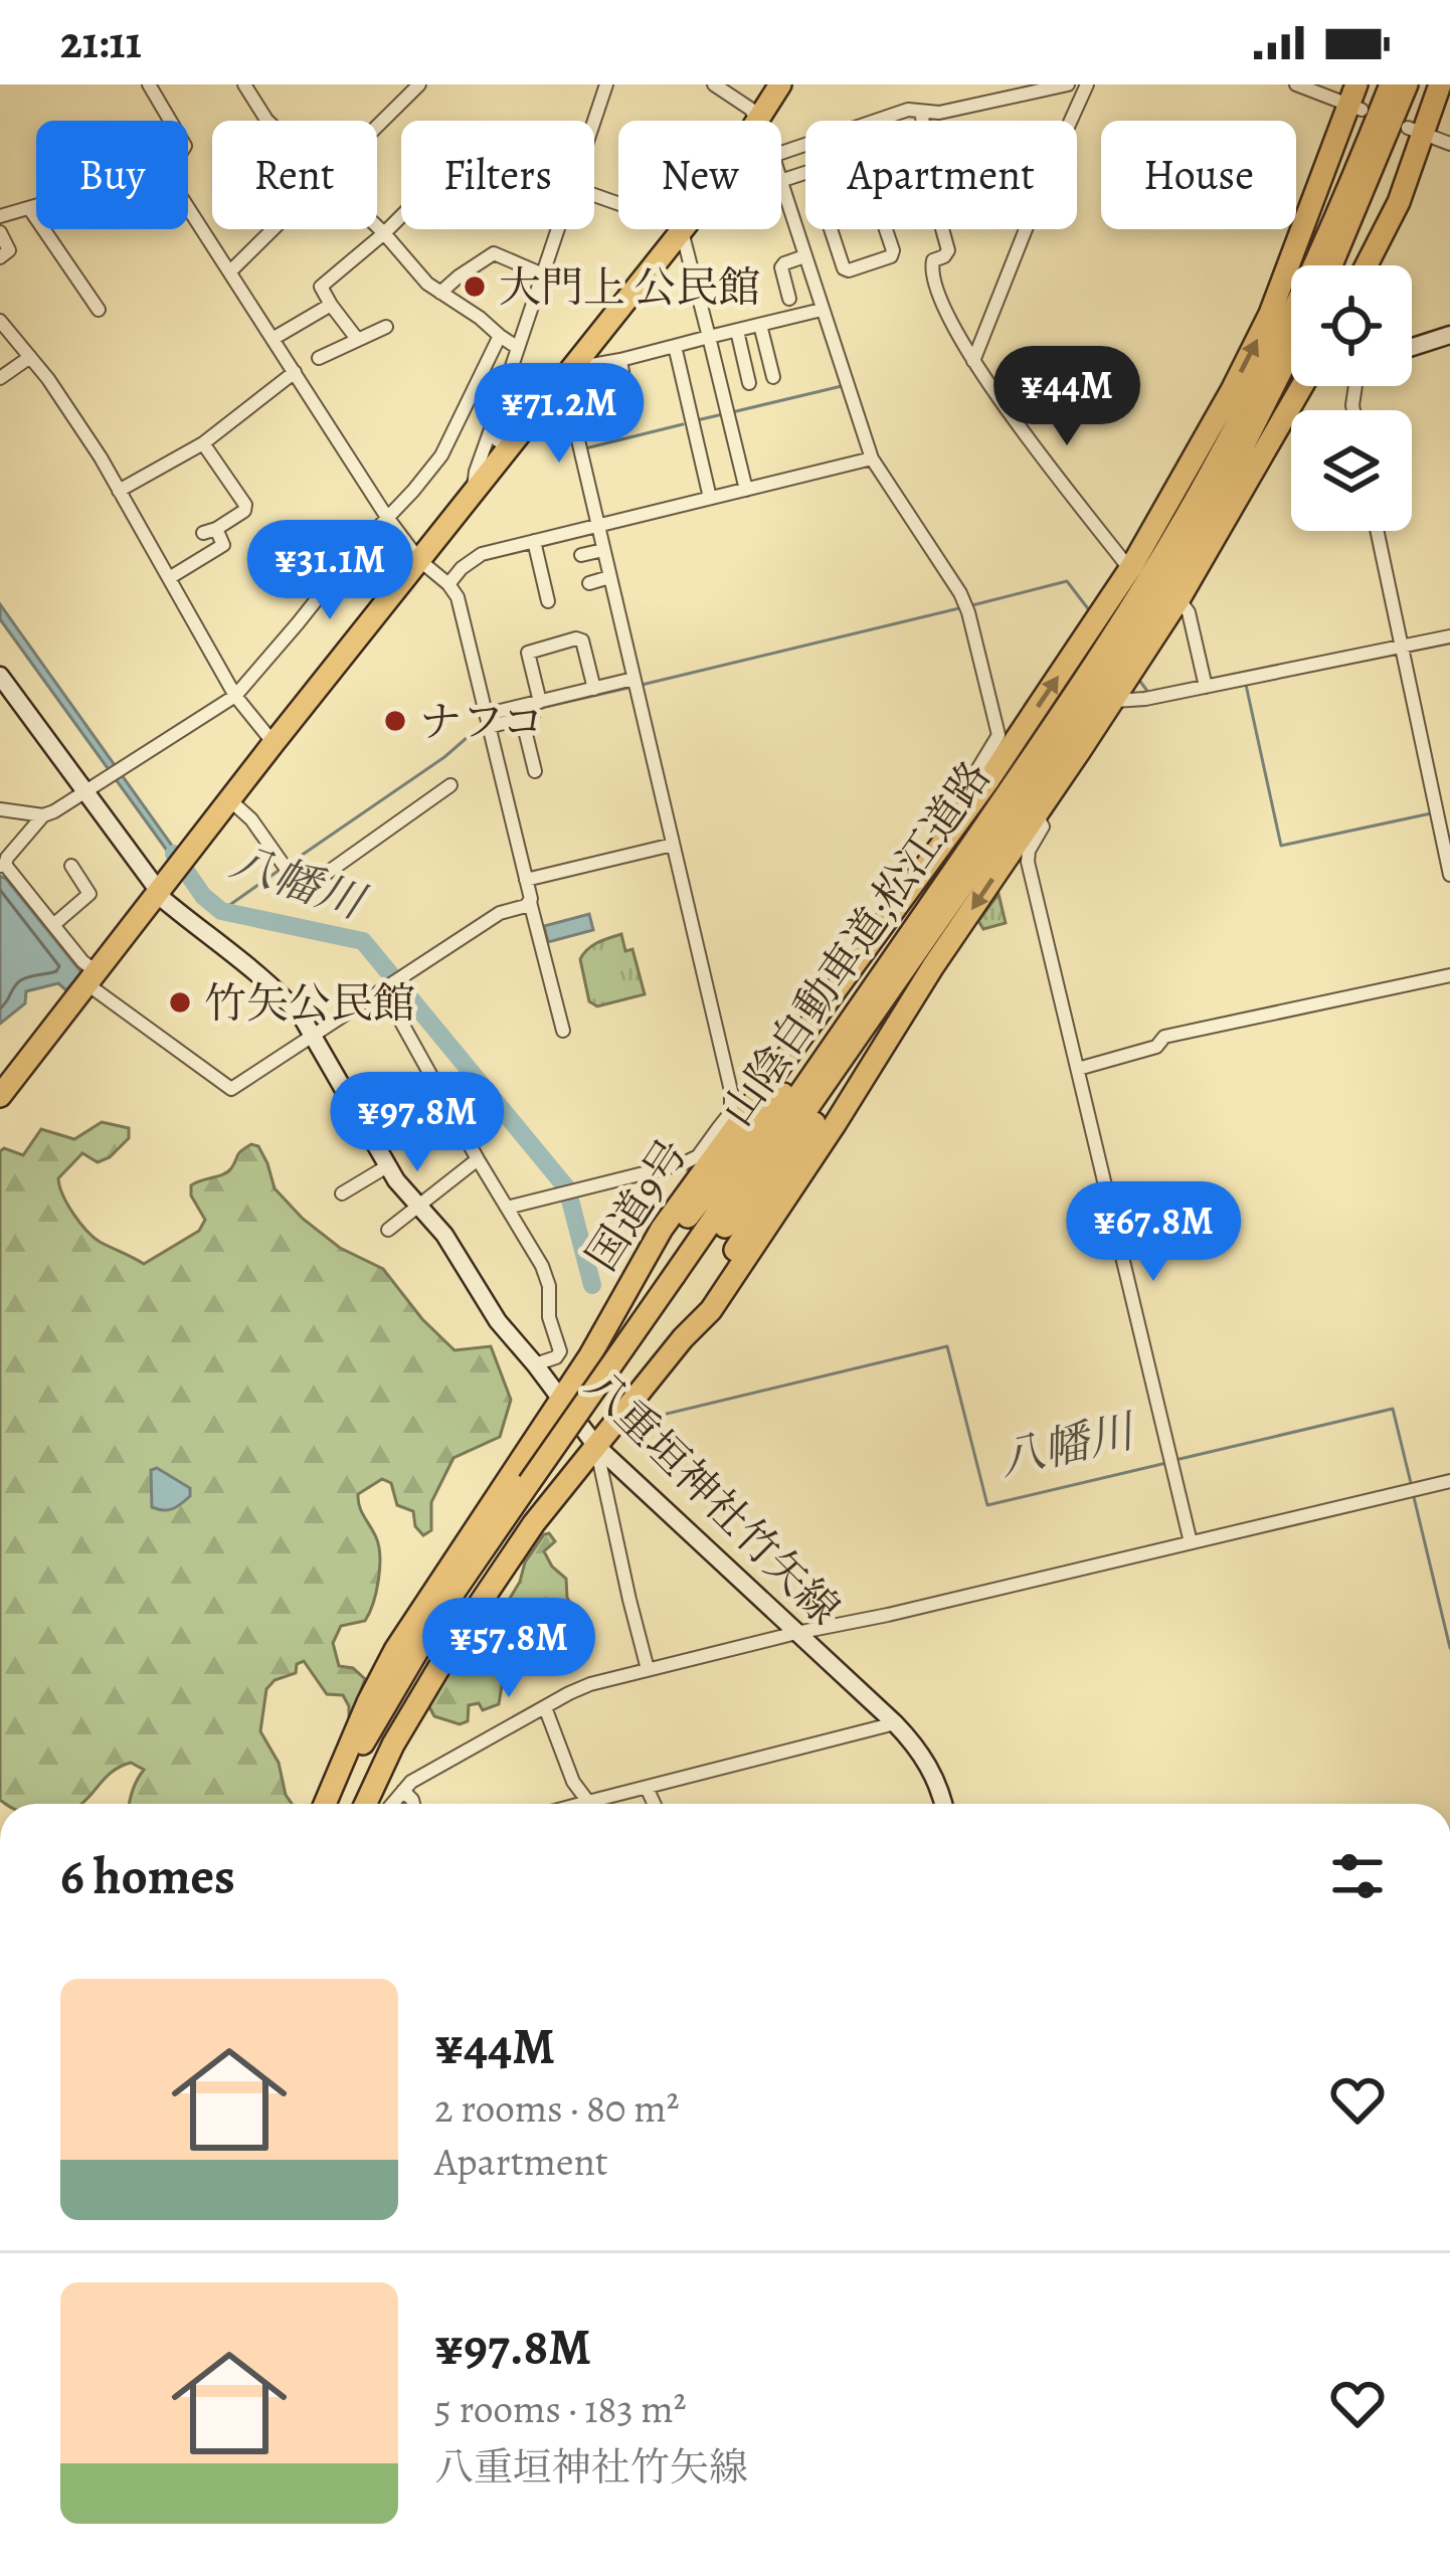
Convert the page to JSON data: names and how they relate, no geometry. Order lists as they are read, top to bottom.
{
  "streets": {
    "highway": ["山陰自動車道;松江道路", "国道9号"],
    "main road": ["八重垣神社竹矢線"]
  },
  "crossings": [
    ["国道9号", "八重垣神社竹矢線"]
  ],
  "water": ["八幡川"],
  "places": ["大門上 公民館", "ナフコ", "竹矢公民館"],
  "page": {
    "status": "21:11",
    "chip": [
      "Buy",
      "Rent",
      "Filters",
      "New",
      "Apartment",
      "House"
    ],
    "price": [
      "¥44M",
      "¥71.2M",
      "¥31.1M",
      "¥97.8M",
      "¥67.8M",
      "¥57.8M"
    ],
    "heading": "6 homes",
    "list": [
      {
        "name": "¥44M",
        "note": "2 rooms · 80 m² · Apartment"
      },
      {
        "name": "¥97.8M",
        "note": "5 rooms · 183 m² · 八重垣神社竹矢線"
      }
    ]
  }
}
